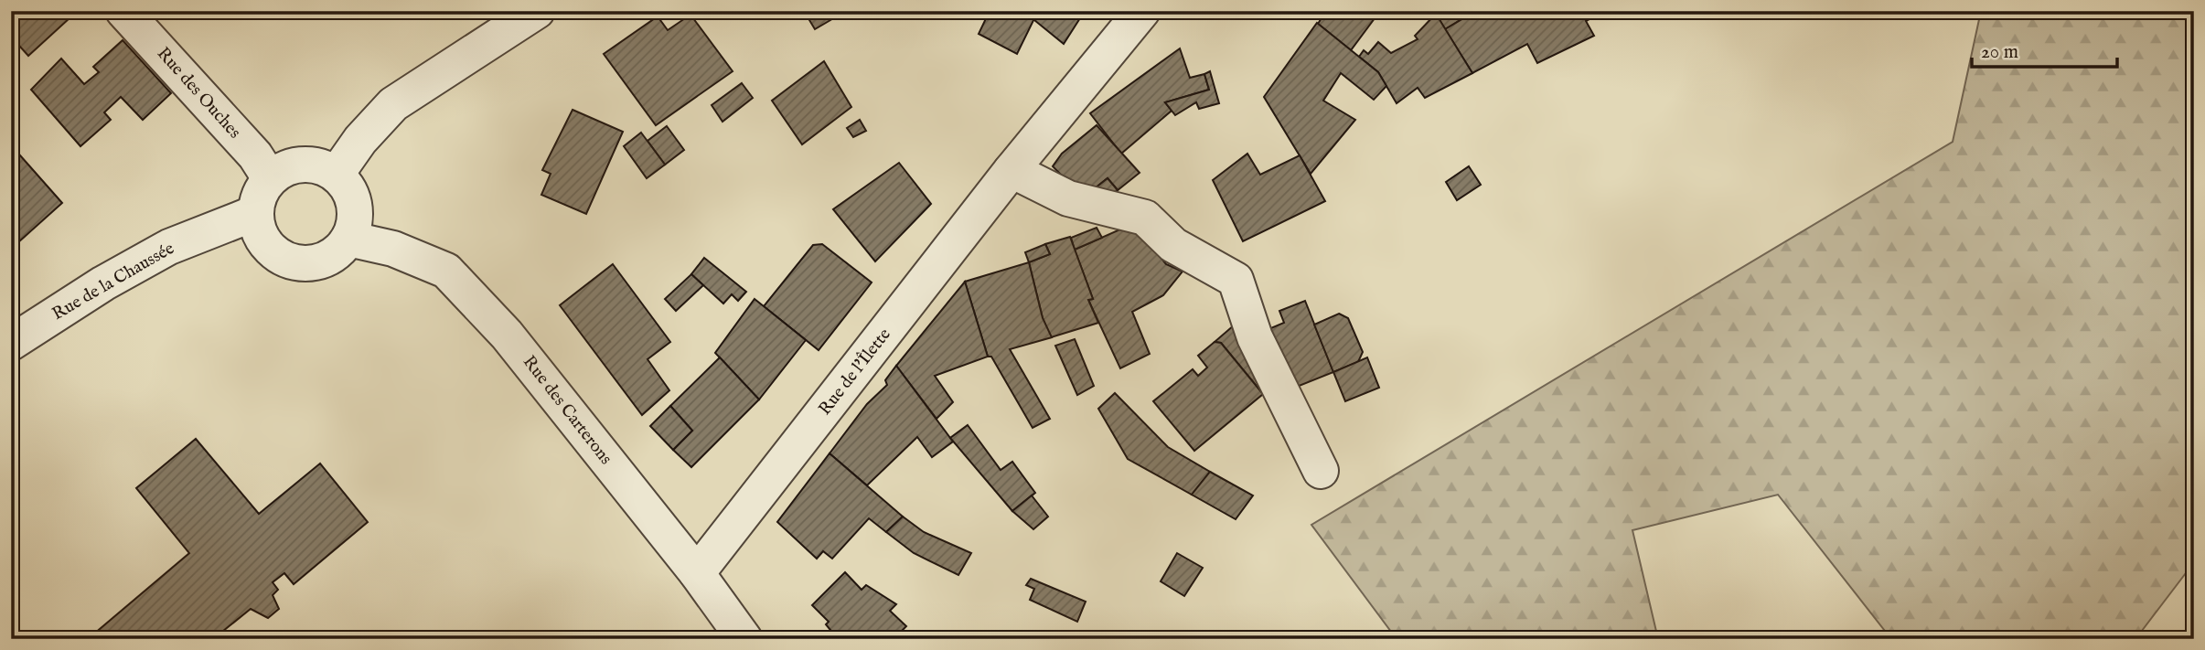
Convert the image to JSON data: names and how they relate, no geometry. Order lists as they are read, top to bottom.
{
  "streets": {
    "street": [
      "Rue des Ouches",
      "Rue de la Chaussée",
      "Rue de l'Îlette",
      "Rue des Carterons"
    ]
  },
  "crossings": [
    ["Rue des Ouches", "Rue de la Chaussée"],
    ["Rue des Ouches", "Rue des Carterons"],
    ["Rue de la Chaussée", "Rue des Carterons"],
    ["Rue de l'Îlette", "Rue des Carterons"]
  ],
  "scale_bar": "20 m"
}
